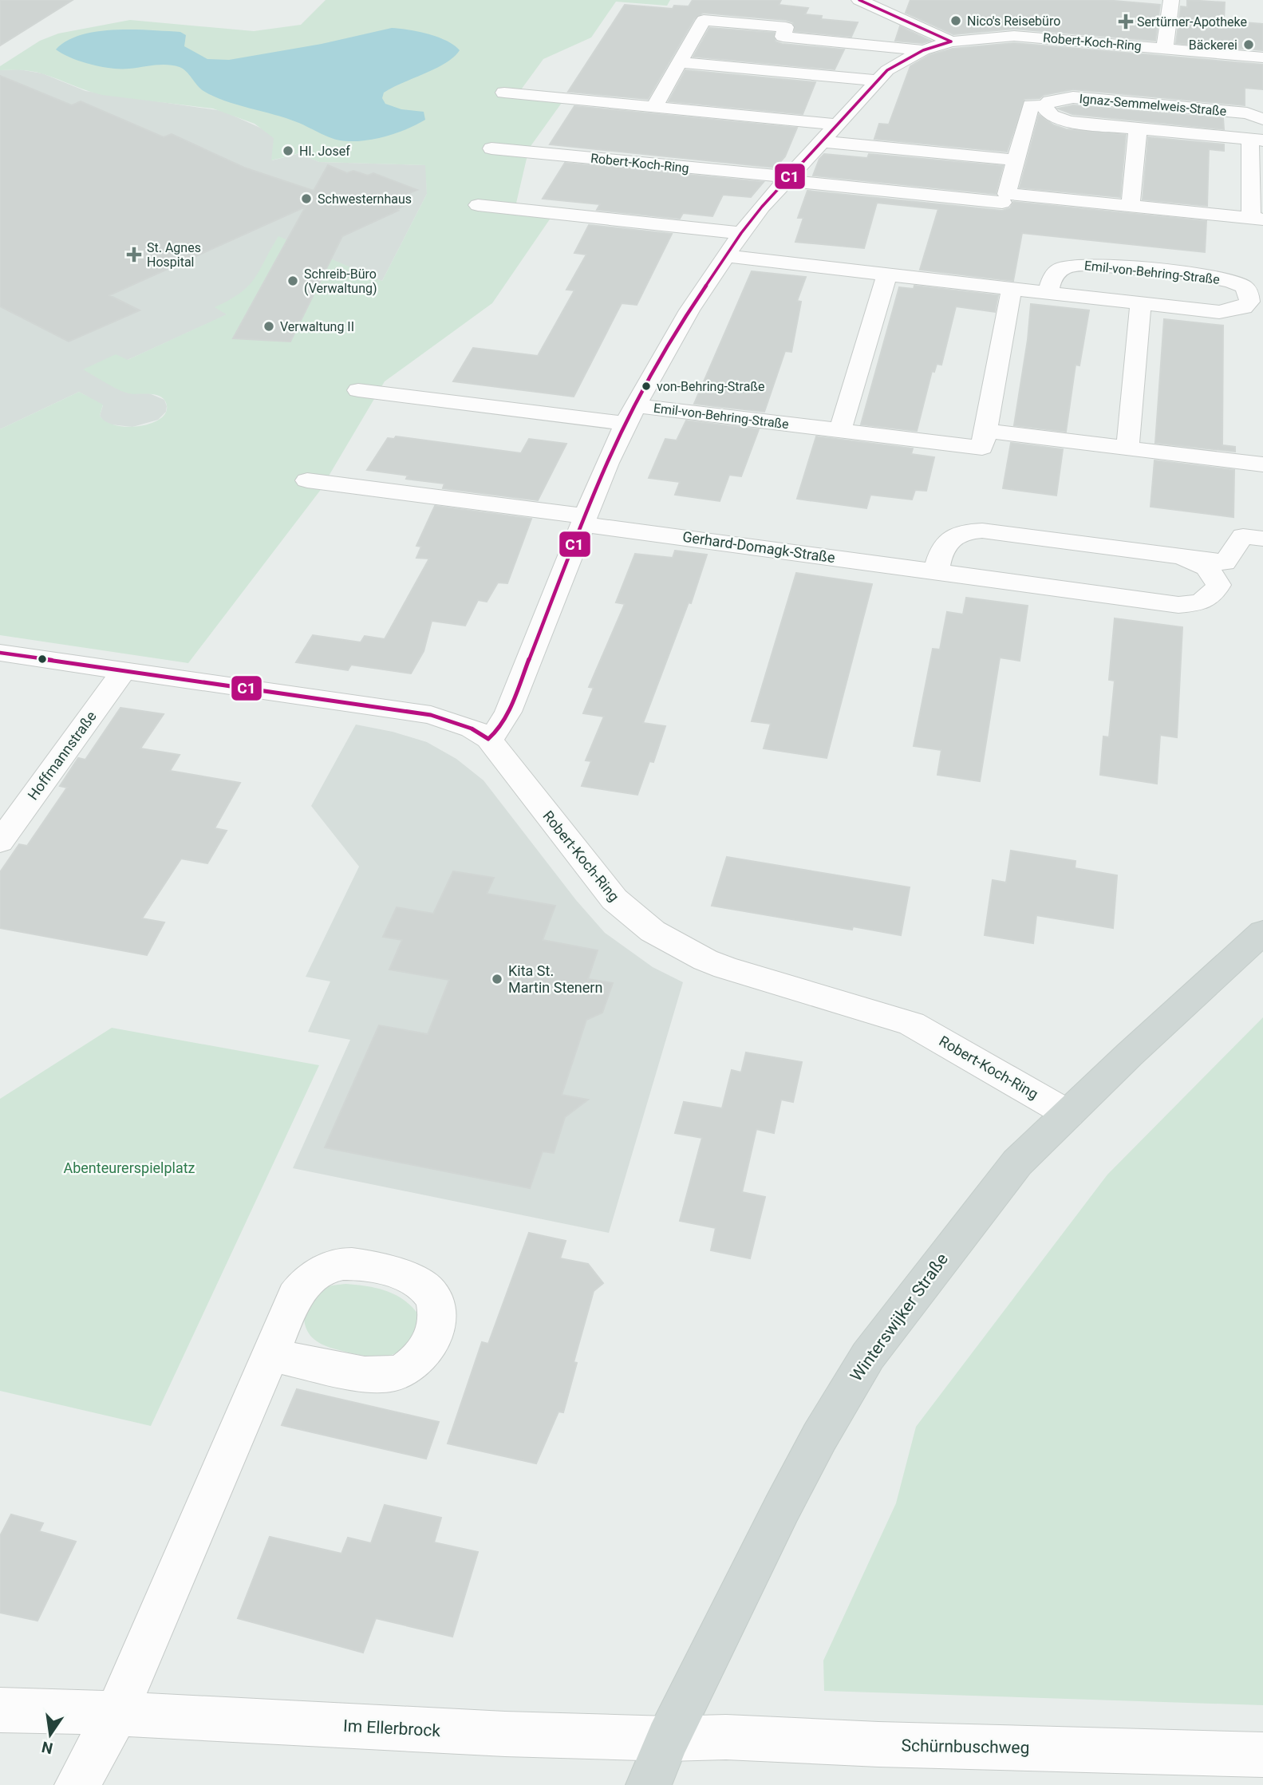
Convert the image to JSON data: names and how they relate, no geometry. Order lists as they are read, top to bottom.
{
  "streets": {
    "main road": ["Winterswijker Straße"],
    "street": [
      "Robert-Koch-Ring",
      "Ignaz-Semmelweis-Straße",
      "Emil-von-Behring-Straße",
      "Gerhard-Domagk-Straße",
      "Hoffmannstraße",
      "Im Ellerbrock",
      "Schürnbuschweg"
    ]
  },
  "crossings": [
    ["Robert-Koch-Ring", "Emil-von-Behring-Straße"],
    ["Robert-Koch-Ring", "Gerhard-Domagk-Straße"],
    ["Robert-Koch-Ring", "Winterswijker Straße"],
    ["Winterswijker Straße", "Im Ellerbrock"],
    ["Winterswijker Straße", "Schürnbuschweg"],
    ["Im Ellerbrock", "Schürnbuschweg"]
  ],
  "parks": ["Abenteurerspielplatz"],
  "places": {
    "other": [
      "Nico's Reisebüro",
      "Bäckerei",
      "Hl. Josef",
      "Schwesternhaus",
      "Schreib-Büro (Verwaltung)",
      "Verwaltung II",
      "von-Behring-Straße",
      "Kita St. Martin Stenern"
    ],
    "health": ["Sertürner-Apotheke", "St. Agnes Hospital"]
  },
  "lines": ["transit line C1"],
  "north": "bottom"
}
